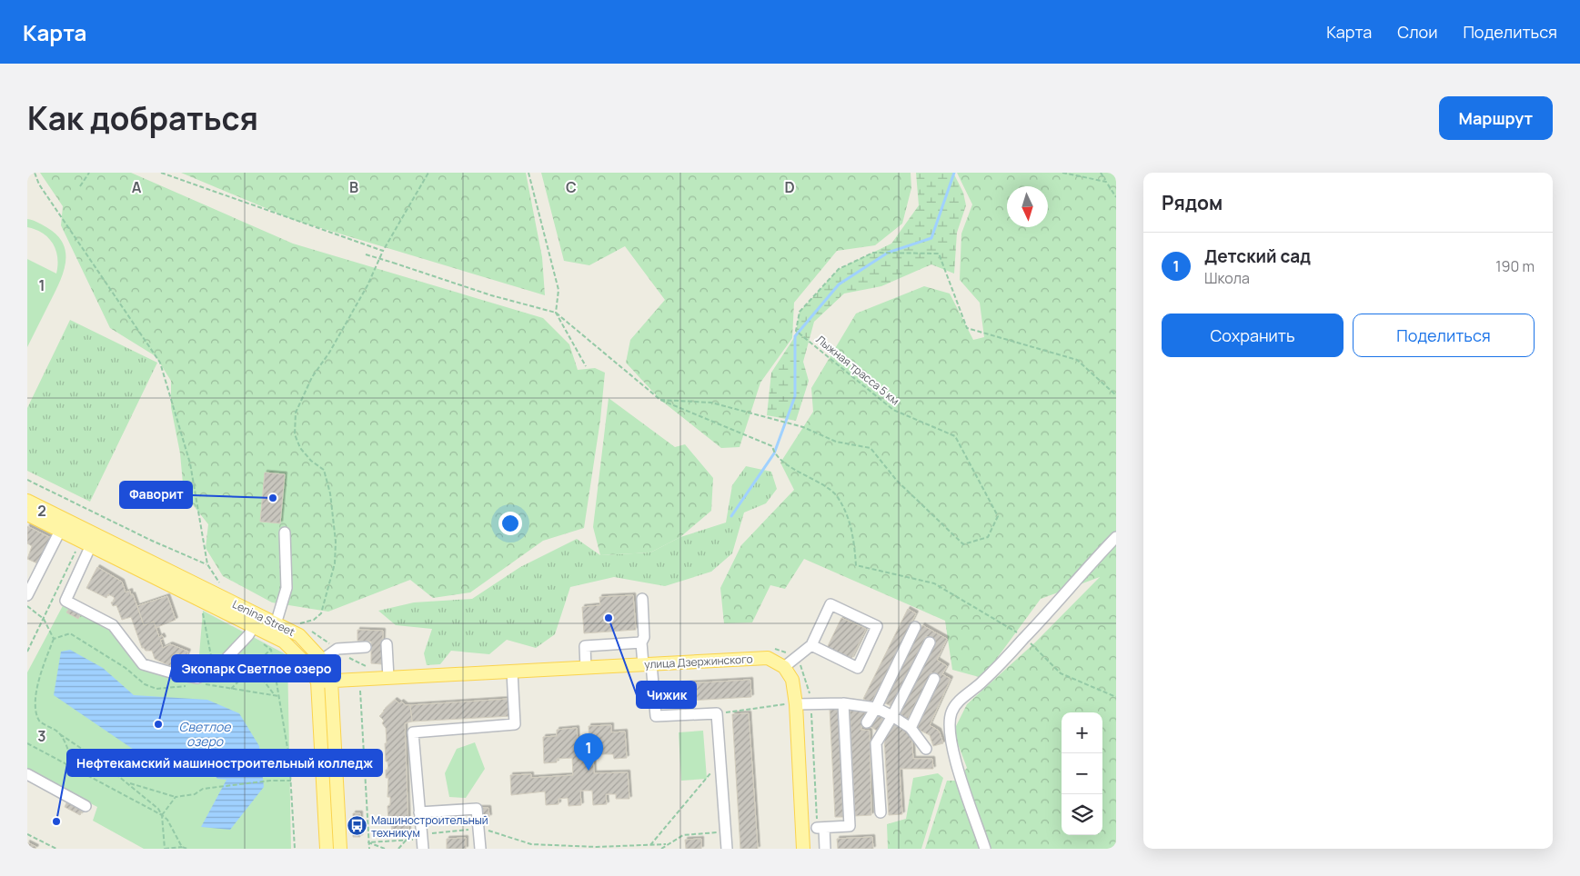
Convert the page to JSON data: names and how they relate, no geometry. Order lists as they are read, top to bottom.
{
  "streets": {
    "main road": ["Lenina Street", "улица Дзержинского"],
    "path": ["Лыжная трасса 5 км"]
  },
  "crossings": [
    ["Lenina Street", "улица Дзержинского"]
  ],
  "water": ["Светлое озеро"],
  "places": {
    "other": [
      "Фаворит",
      "Чижик",
      "Экопарк Светлое озеро",
      "Нефтекамский машиностроительный колледж"
    ],
    "bus stop": ["Машиностроительный техникум"]
  },
  "north": "bottom",
  "page": {
    "header": "Карта",
    "nav": ["Карта", "Слои", "Поделиться"],
    "title": "Как добраться",
    "buttons": [
      "Маршрут",
      ["Сохранить", "Поделиться"]
    ],
    "heading": "Рядом",
    "list": [
      {
        "mark": "1",
        "name": "Детский сад",
        "note": "Школа",
        "value": "190 m"
      }
    ],
    "map_buttons": ["+", "−"],
    "pins": "1"
  },
  "grid": {
    "columns": [
      "A",
      "B",
      "C",
      "D"
    ],
    "rows": ["1", "2", "3"]
  }
}
